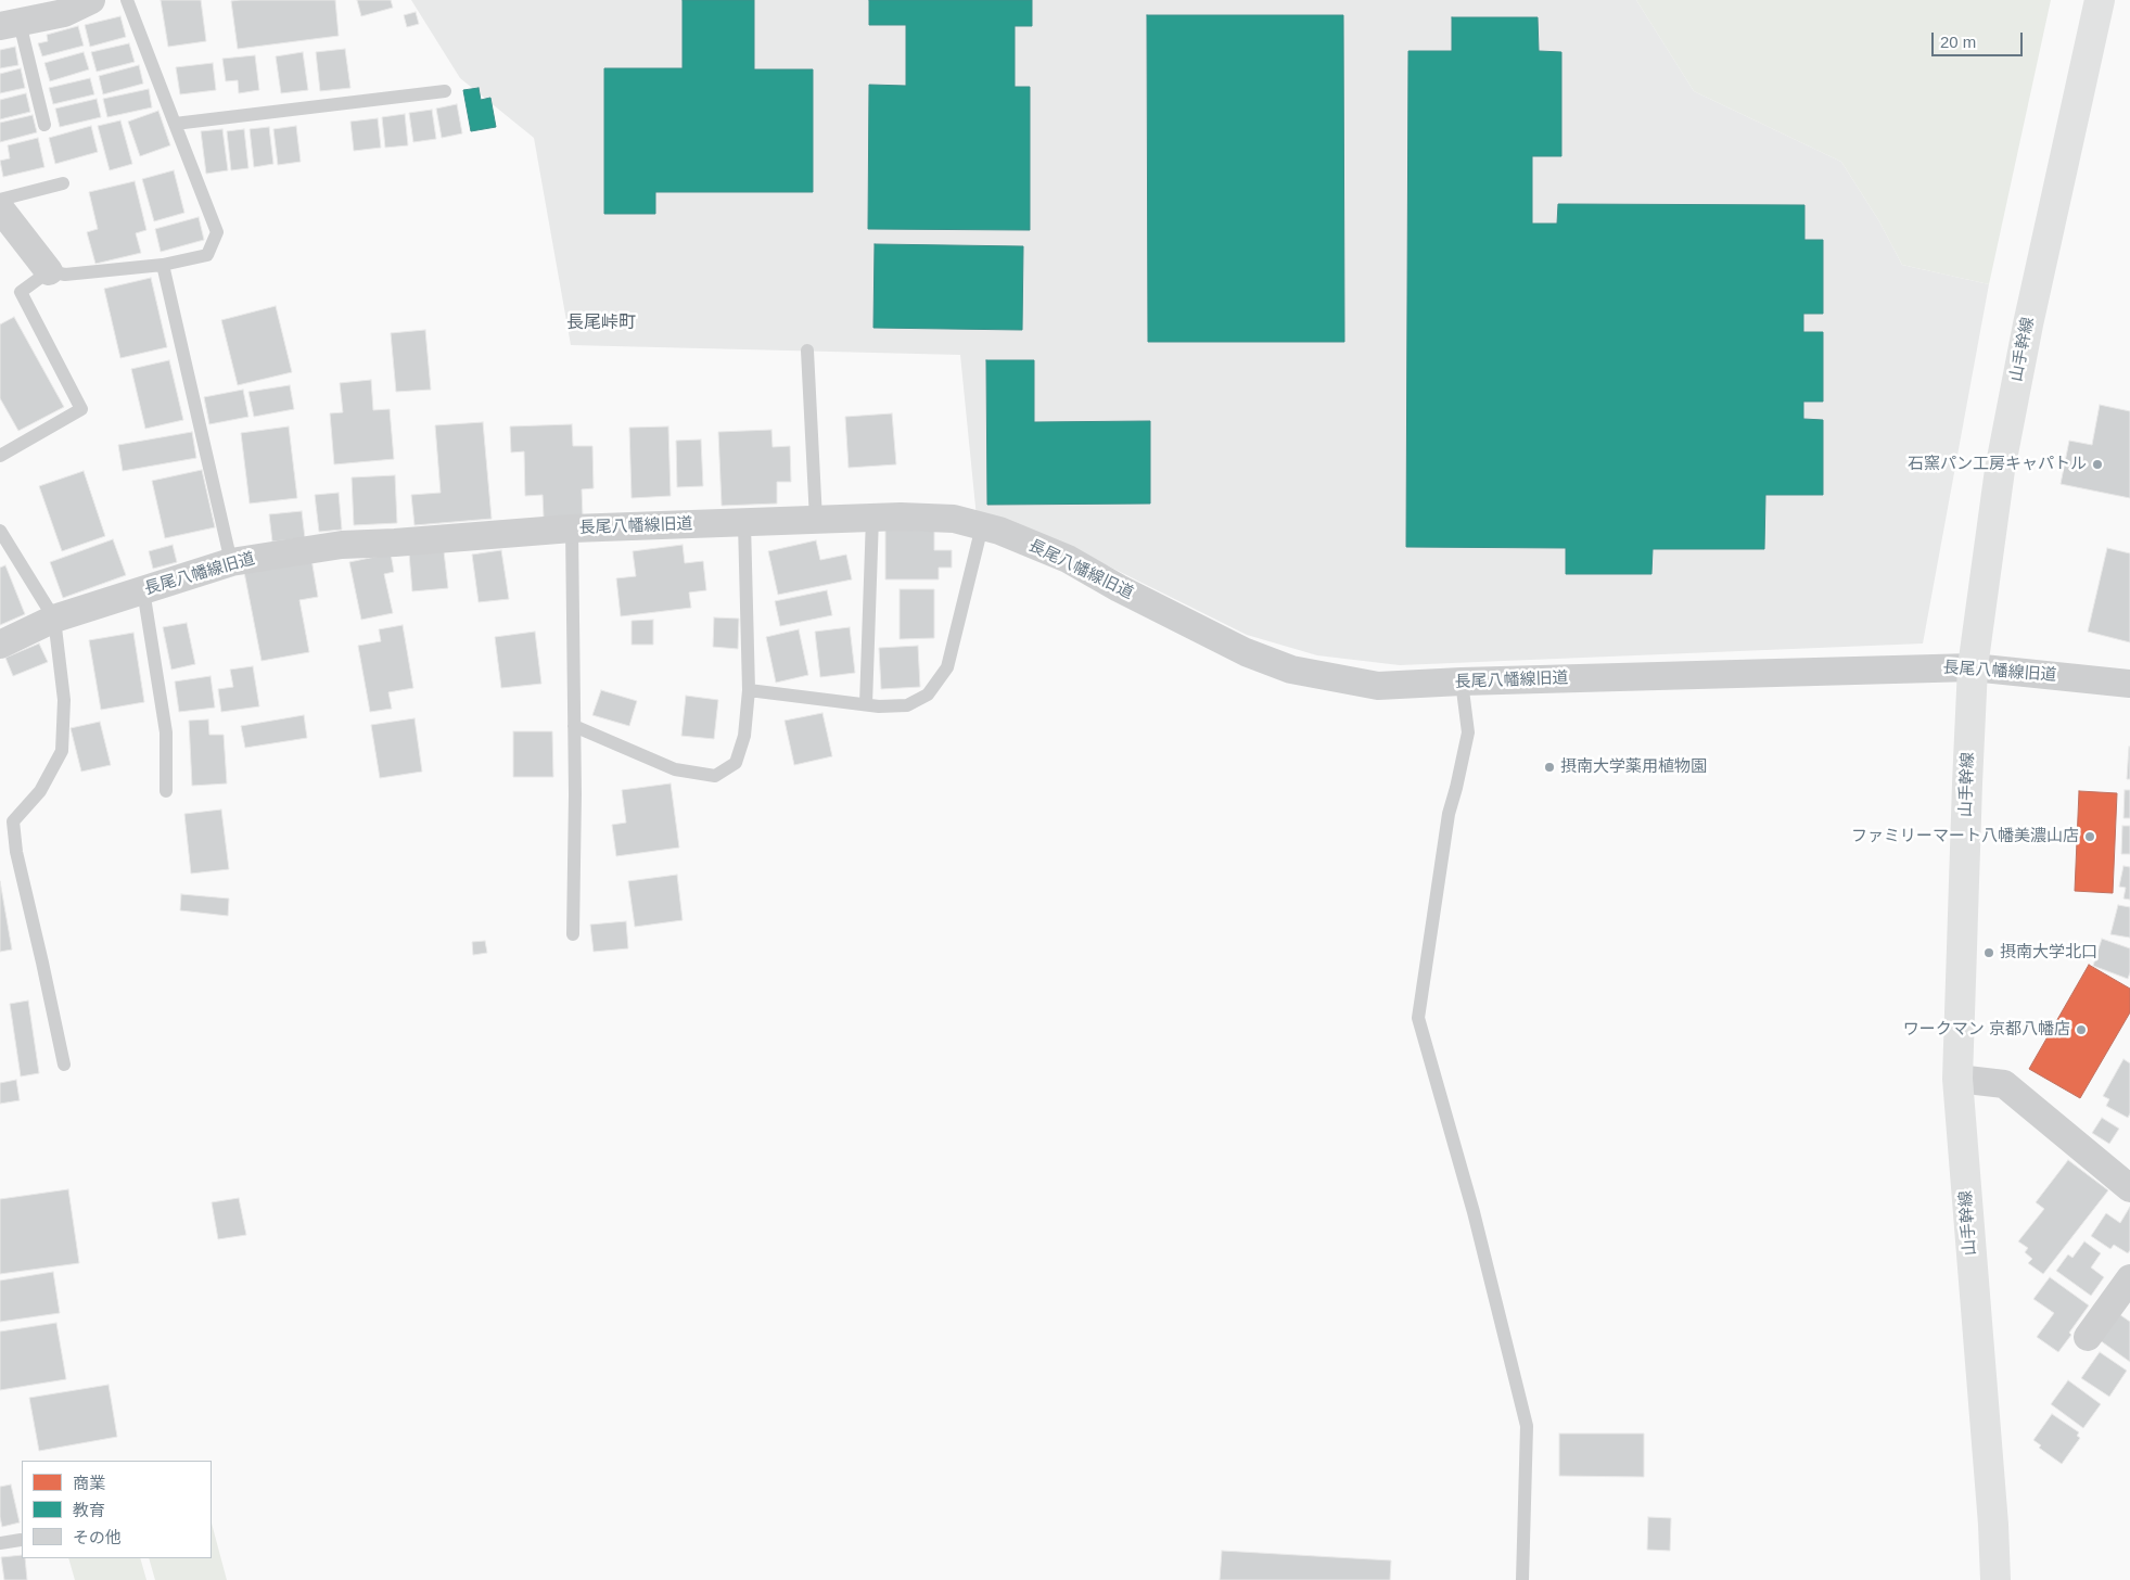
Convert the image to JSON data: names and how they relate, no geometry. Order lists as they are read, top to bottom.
{
  "streets": {
    "main road": ["山手幹線"],
    "street": ["長尾八幡線旧道"]
  },
  "crossings": [
    ["山手幹線", "長尾八幡線旧道"]
  ],
  "districts": ["長尾峠町"],
  "places": [
    "石窯パン工房キャパトル",
    "摂南大学薬用植物園",
    "ファミリーマート八幡美濃山店",
    "摂南大学北口",
    "ワークマン 京都八幡店"
  ],
  "legend": ["商業", "教育", "その他"],
  "scale_bar": "20 m"
}
